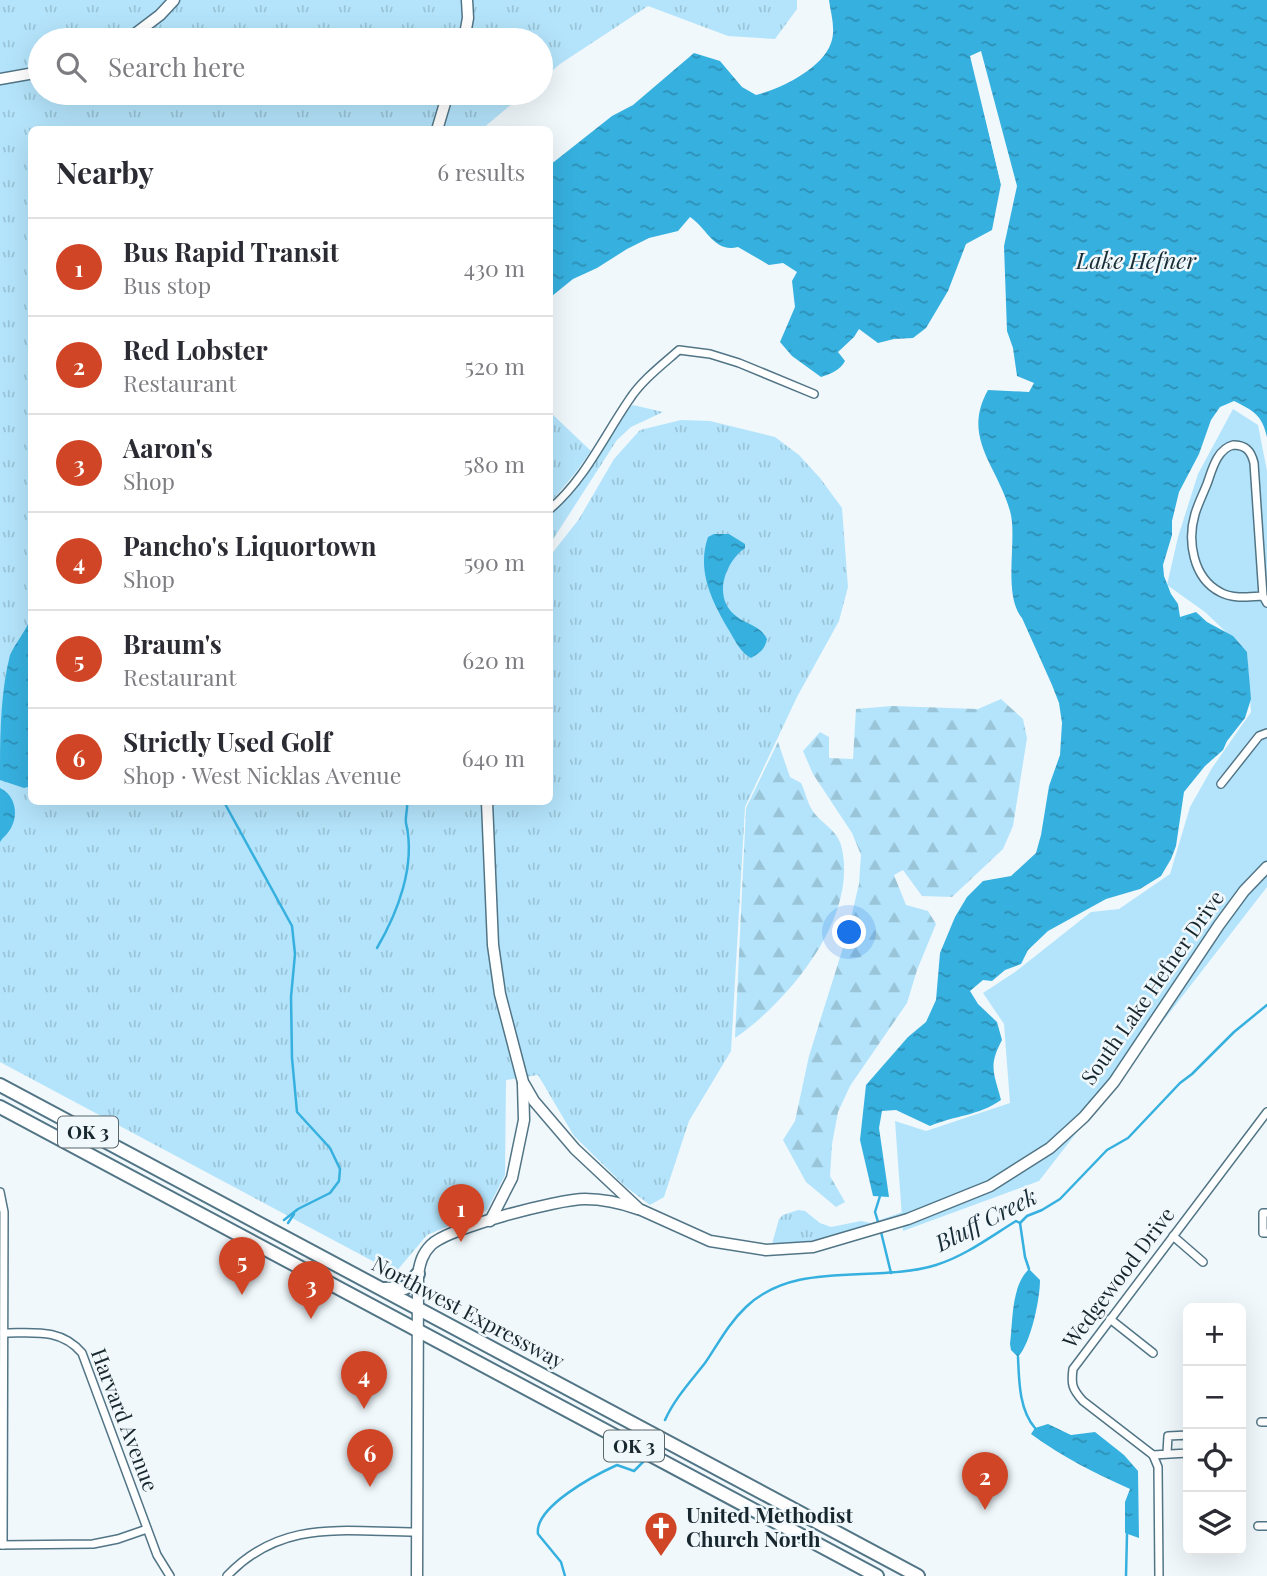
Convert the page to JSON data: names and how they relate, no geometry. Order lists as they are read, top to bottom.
{
  "streets": {
    "highway": ["OK 3", "Northwest Expressway"],
    "street": ["South Lake Hefner Drive", "Wedgewood Drive", "Harvard Avenue"]
  },
  "water": ["Lake Hefner", "Bluff Creek"],
  "places": {
    "church": ["United Methodist Church North"]
  },
  "page": {
    "search": "Search here",
    "heading": ["Nearby", "6 results"],
    "list": [
      {
        "mark": "1",
        "name": "Bus Rapid Transit",
        "note": "Bus stop",
        "value": "430 m"
      },
      {
        "mark": "2",
        "name": "Red Lobster",
        "note": "Restaurant",
        "value": "520 m"
      },
      {
        "mark": "3",
        "name": "Aaron's",
        "note": "Shop",
        "value": "580 m"
      },
      {
        "mark": "4",
        "name": "Pancho's Liquortown",
        "note": "Shop",
        "value": "590 m"
      },
      {
        "mark": "5",
        "name": "Braum's",
        "note": "Restaurant",
        "value": "620 m"
      },
      {
        "mark": "6",
        "name": "Strictly Used Golf",
        "note": "Shop · West Nicklas Avenue",
        "value": "640 m"
      }
    ],
    "pins": [
      "1",
      "5",
      "3",
      "4",
      "6",
      "2"
    ],
    "map_buttons": ["+", "−"]
  }
}
